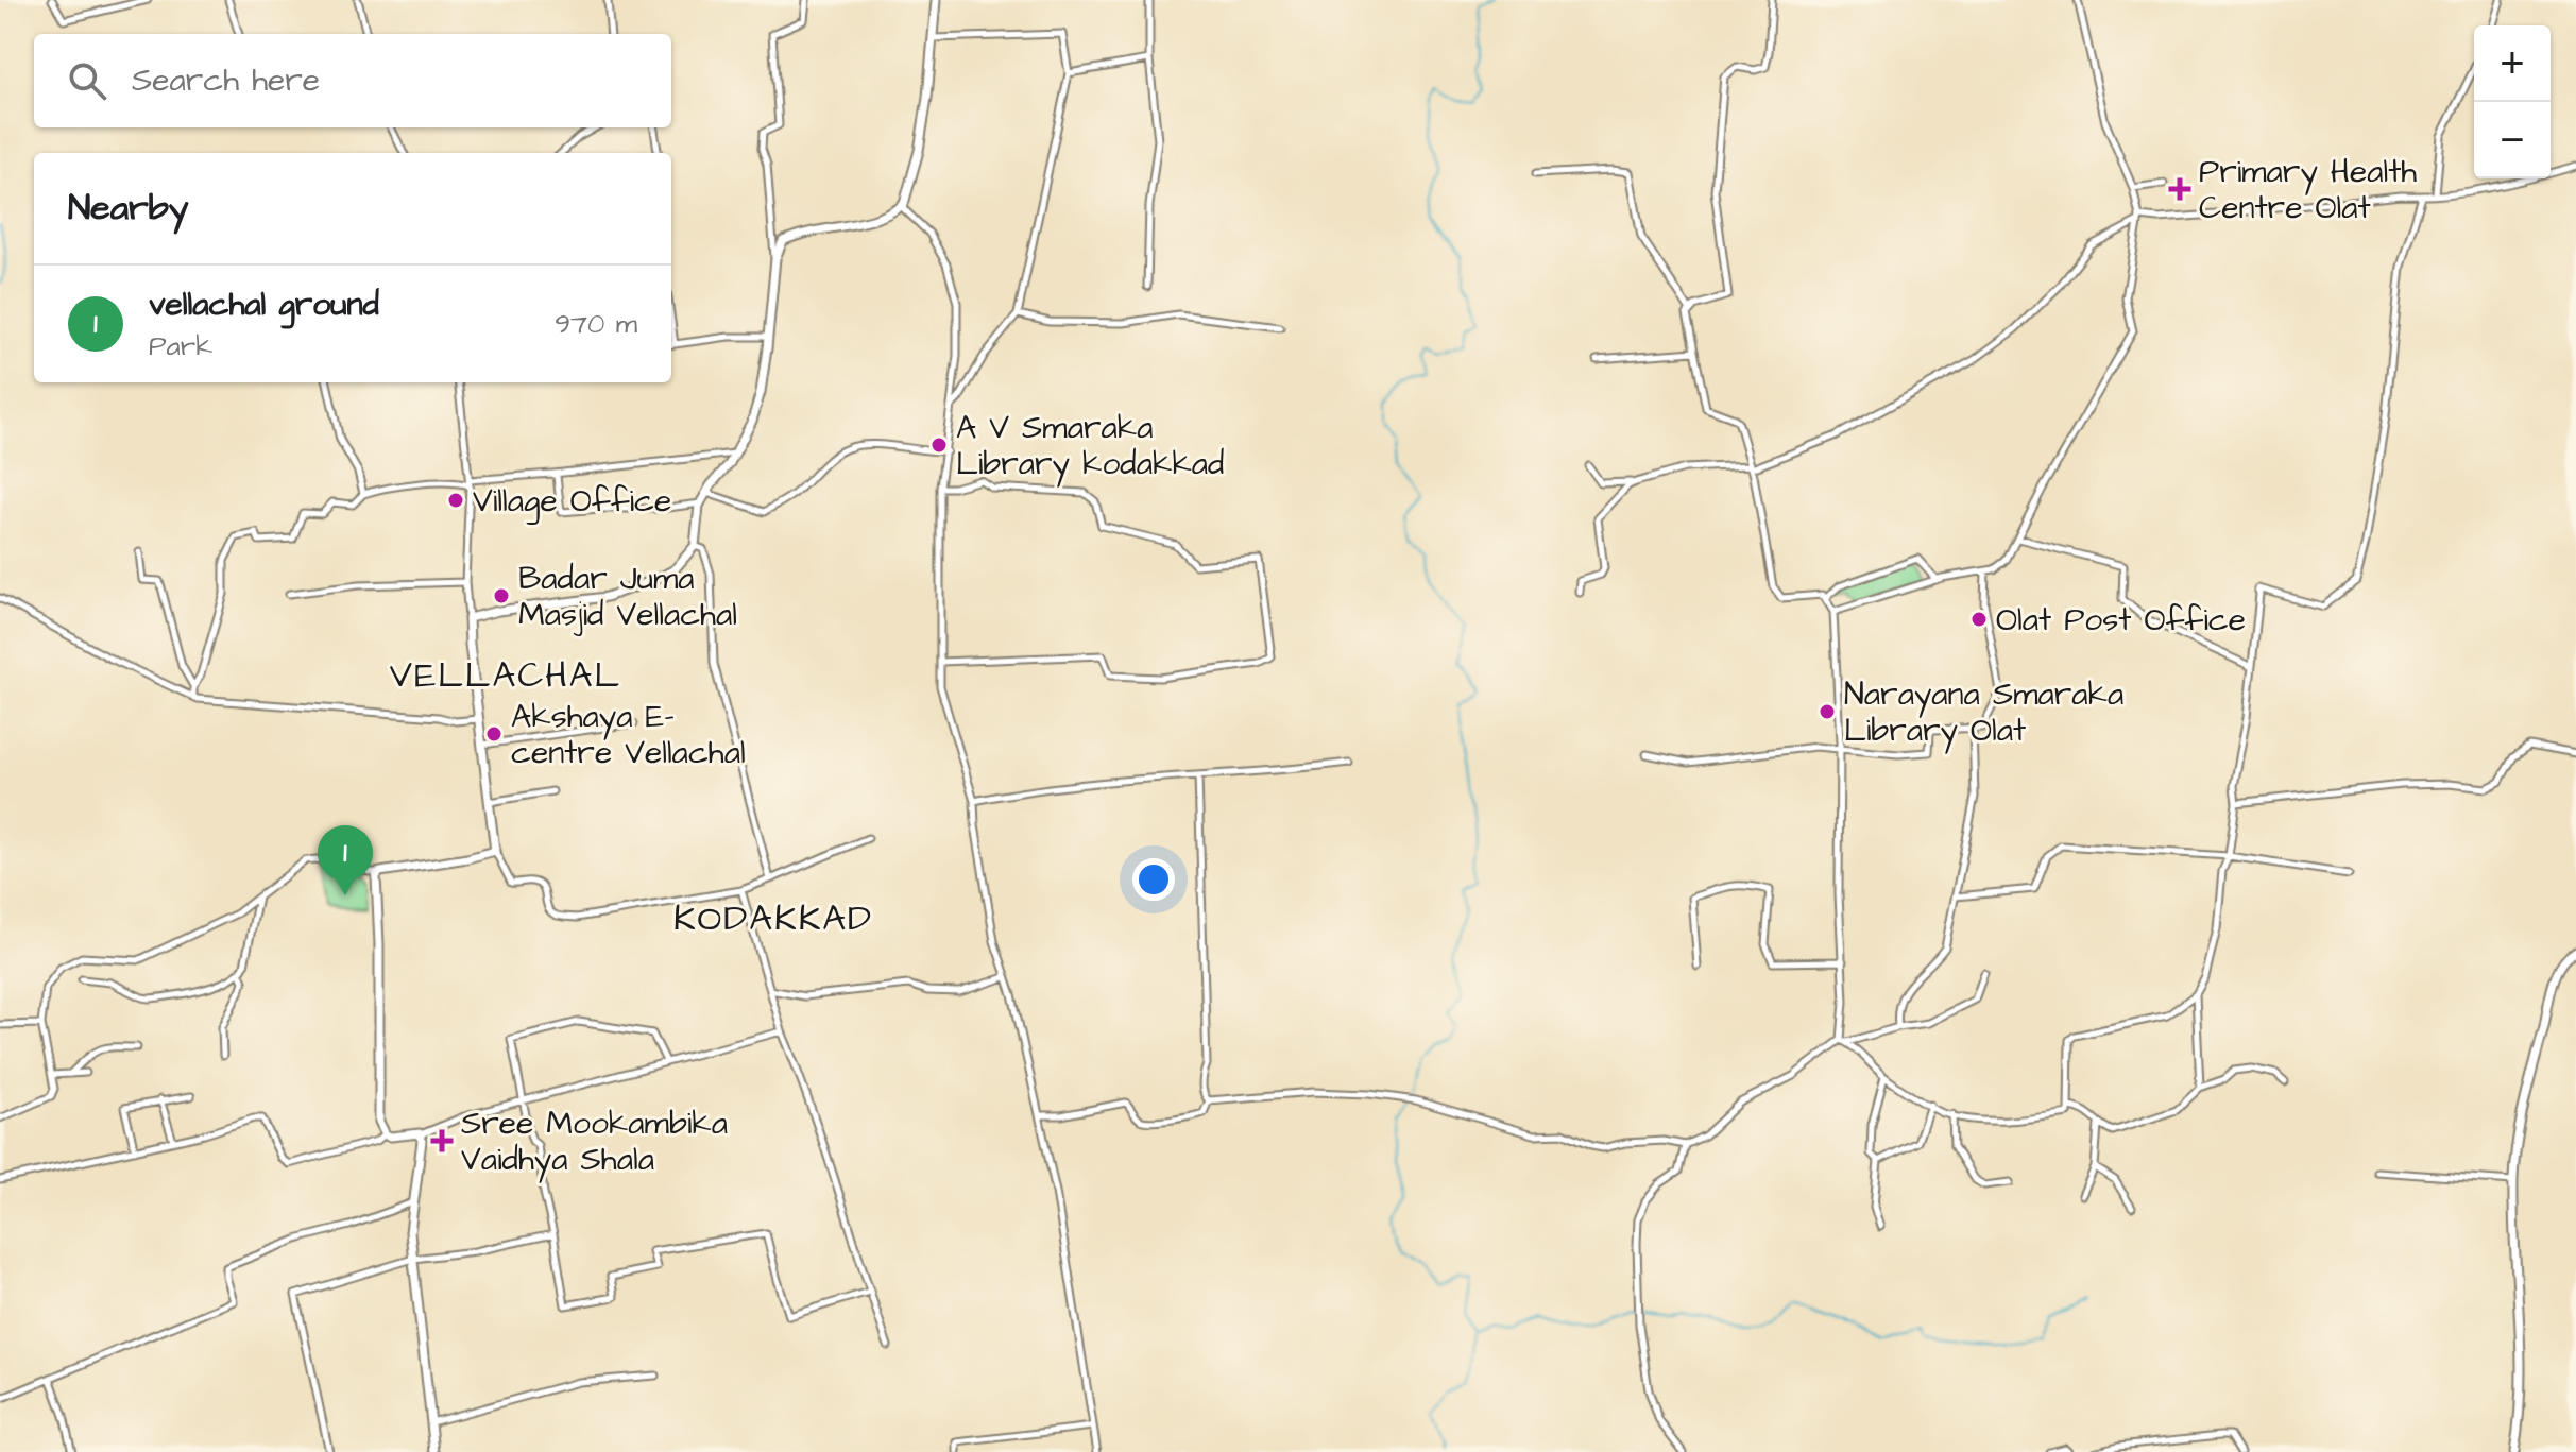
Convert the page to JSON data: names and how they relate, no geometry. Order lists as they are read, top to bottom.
{
  "districts": ["VELLACHAL", "KODAKKAD"],
  "places": {
    "health": ["Primary Health Centre Olat", "Sree Mookambika Vaidhya Shala"],
    "other": [
      "A V Smaraka Library kodakkad",
      "Village Office",
      "Badar Juma Masjid Vellachal",
      "Olat Post Office",
      "Narayana Smaraka Library Olat",
      "Akshaya E- centre Vellachal"
    ]
  },
  "page": {
    "map_buttons": ["+", "−"],
    "search": "Search here",
    "heading": "Nearby",
    "list": [
      {
        "mark": "1",
        "name": "vellachal ground",
        "note": "Park",
        "value": "970 m"
      }
    ],
    "pins": "1"
  }
}
